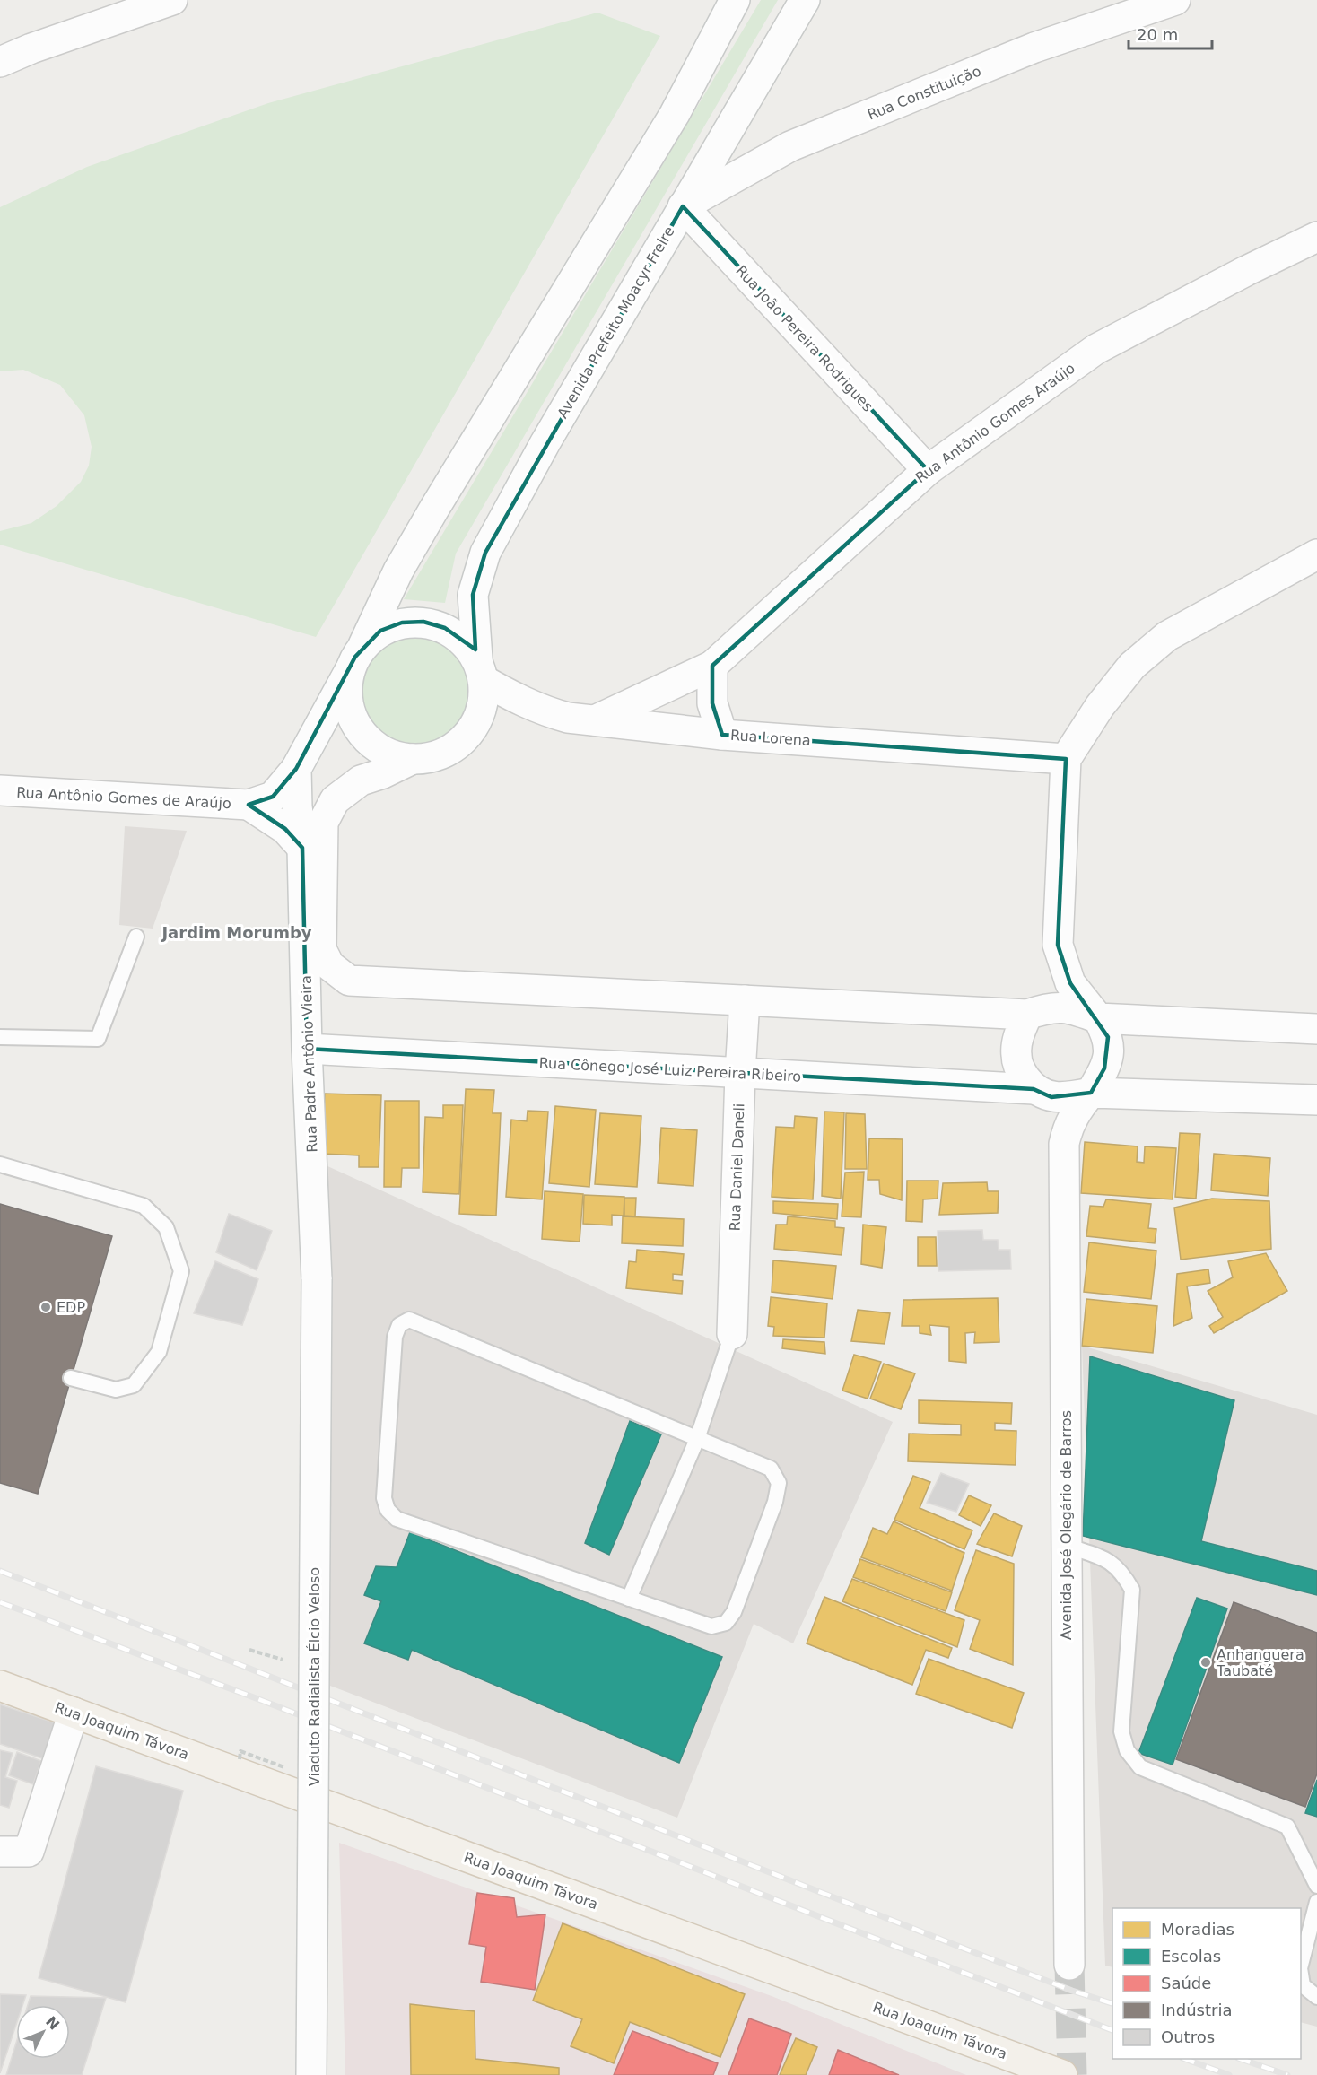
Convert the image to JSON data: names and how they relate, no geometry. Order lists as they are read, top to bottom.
{
  "streets": {
    "main road": ["Rua Joaquim Távora"],
    "street": [
      "Rua Constituição",
      "Avenida Prefeito Moacyr Freire",
      "Rua João Pereira Rodrigues",
      "Rua Antônio Gomes Araújo",
      "Rua Lorena",
      "Rua Antônio Gomes de Araújo",
      "Rua Padre Antônio Vieira",
      "Rua Cônego José Luiz Pereira Ribeiro",
      "Rua Daniel Daneli",
      "Avenida José Olegário de Barros",
      "Viaduto Radialista Élcio Veloso"
    ]
  },
  "crossings": [
    ["Rua Constituição", "Avenida Prefeito Moacyr Freire"],
    ["Rua Constituição", "Rua João Pereira Rodrigues"],
    ["Avenida Prefeito Moacyr Freire", "Rua João Pereira Rodrigues"],
    ["Avenida Prefeito Moacyr Freire", "Rua Lorena"],
    ["Avenida Prefeito Moacyr Freire", "Rua Antônio Gomes de Araújo"],
    ["Avenida Prefeito Moacyr Freire", "Rua Padre Antônio Vieira"],
    ["Avenida Prefeito Moacyr Freire", "Rua Daniel Daneli"],
    ["Rua João Pereira Rodrigues", "Rua Antônio Gomes Araújo"],
    ["Rua Antônio Gomes Araújo", "Rua Lorena"],
    ["Rua Antônio Gomes de Araújo", "Rua Padre Antônio Vieira"],
    ["Rua Padre Antônio Vieira", "Rua Cônego José Luiz Pereira Ribeiro"],
    ["Rua Padre Antônio Vieira", "Viaduto Radialista Élcio Veloso"],
    ["Rua Cônego José Luiz Pereira Ribeiro", "Rua Daniel Daneli"],
    ["Rua Cônego José Luiz Pereira Ribeiro", "Avenida José Olegário de Barros"]
  ],
  "districts": ["Jardim Morumby"],
  "places": ["EDP", "Anhanguera Taubaté"],
  "legend": [
    "Moradias",
    "Escolas",
    "Saúde",
    "Indústria",
    "Outros"
  ],
  "scale_bar": "20 m",
  "north": "top right"
}
